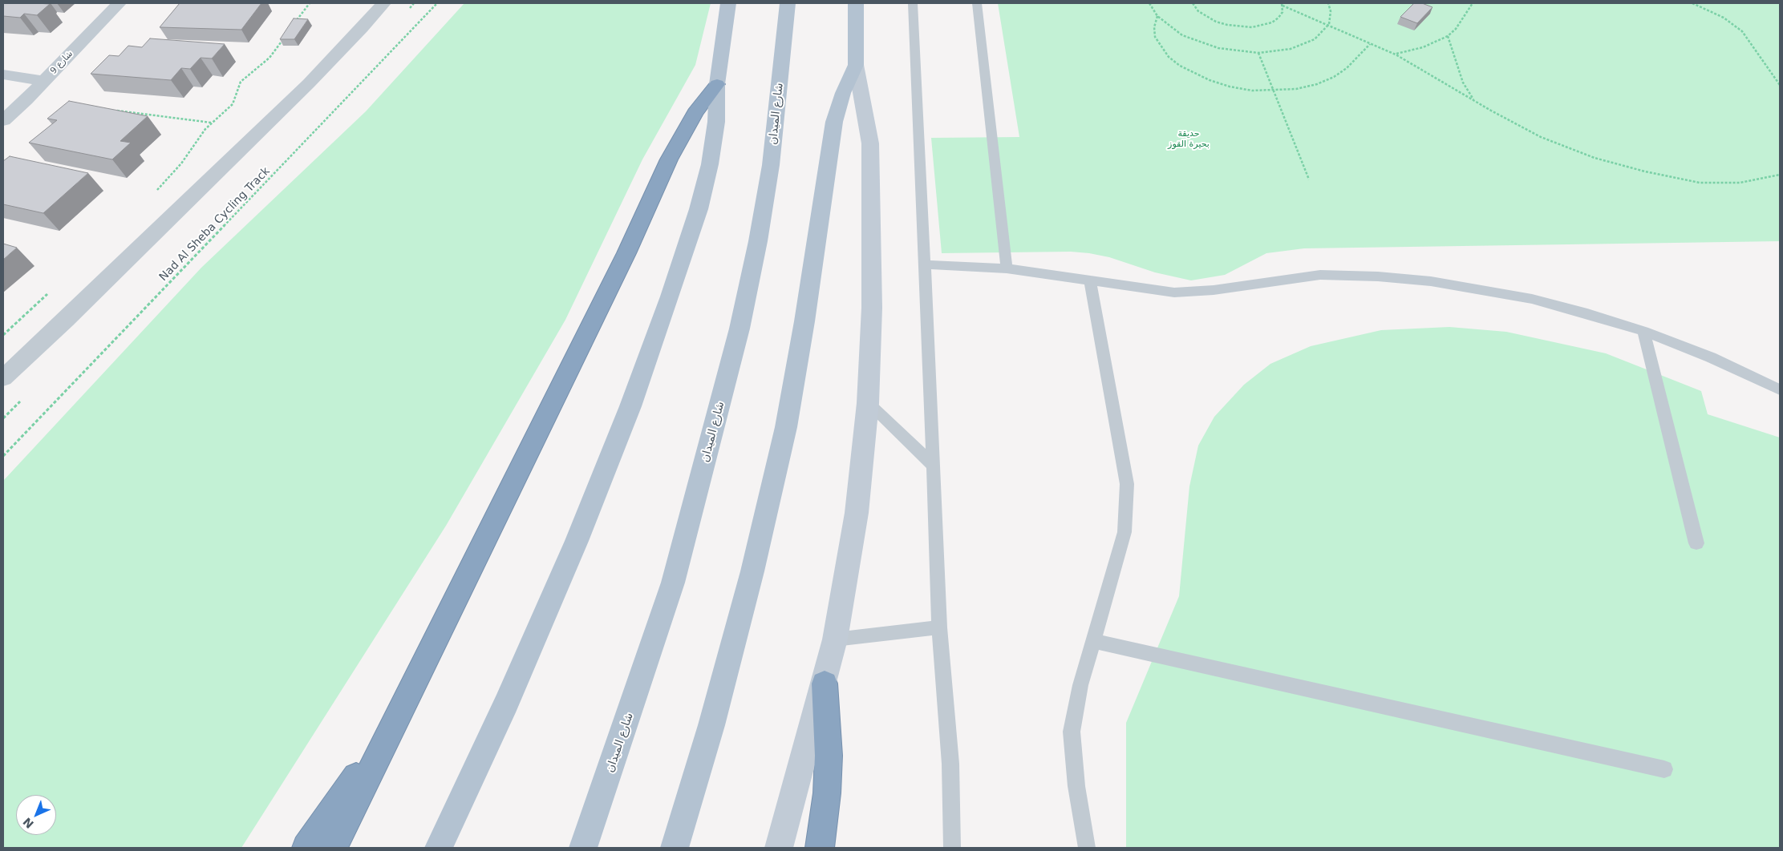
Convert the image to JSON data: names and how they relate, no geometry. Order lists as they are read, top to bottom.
{
  "streets": {
    "main road": ["شارع الميدان"],
    "street": ["شارع 9"],
    "path": ["Nad Al Sheba Cycling Track"]
  },
  "parks": ["حديقة بحيرة القوز"],
  "north": "bottom left"
}
